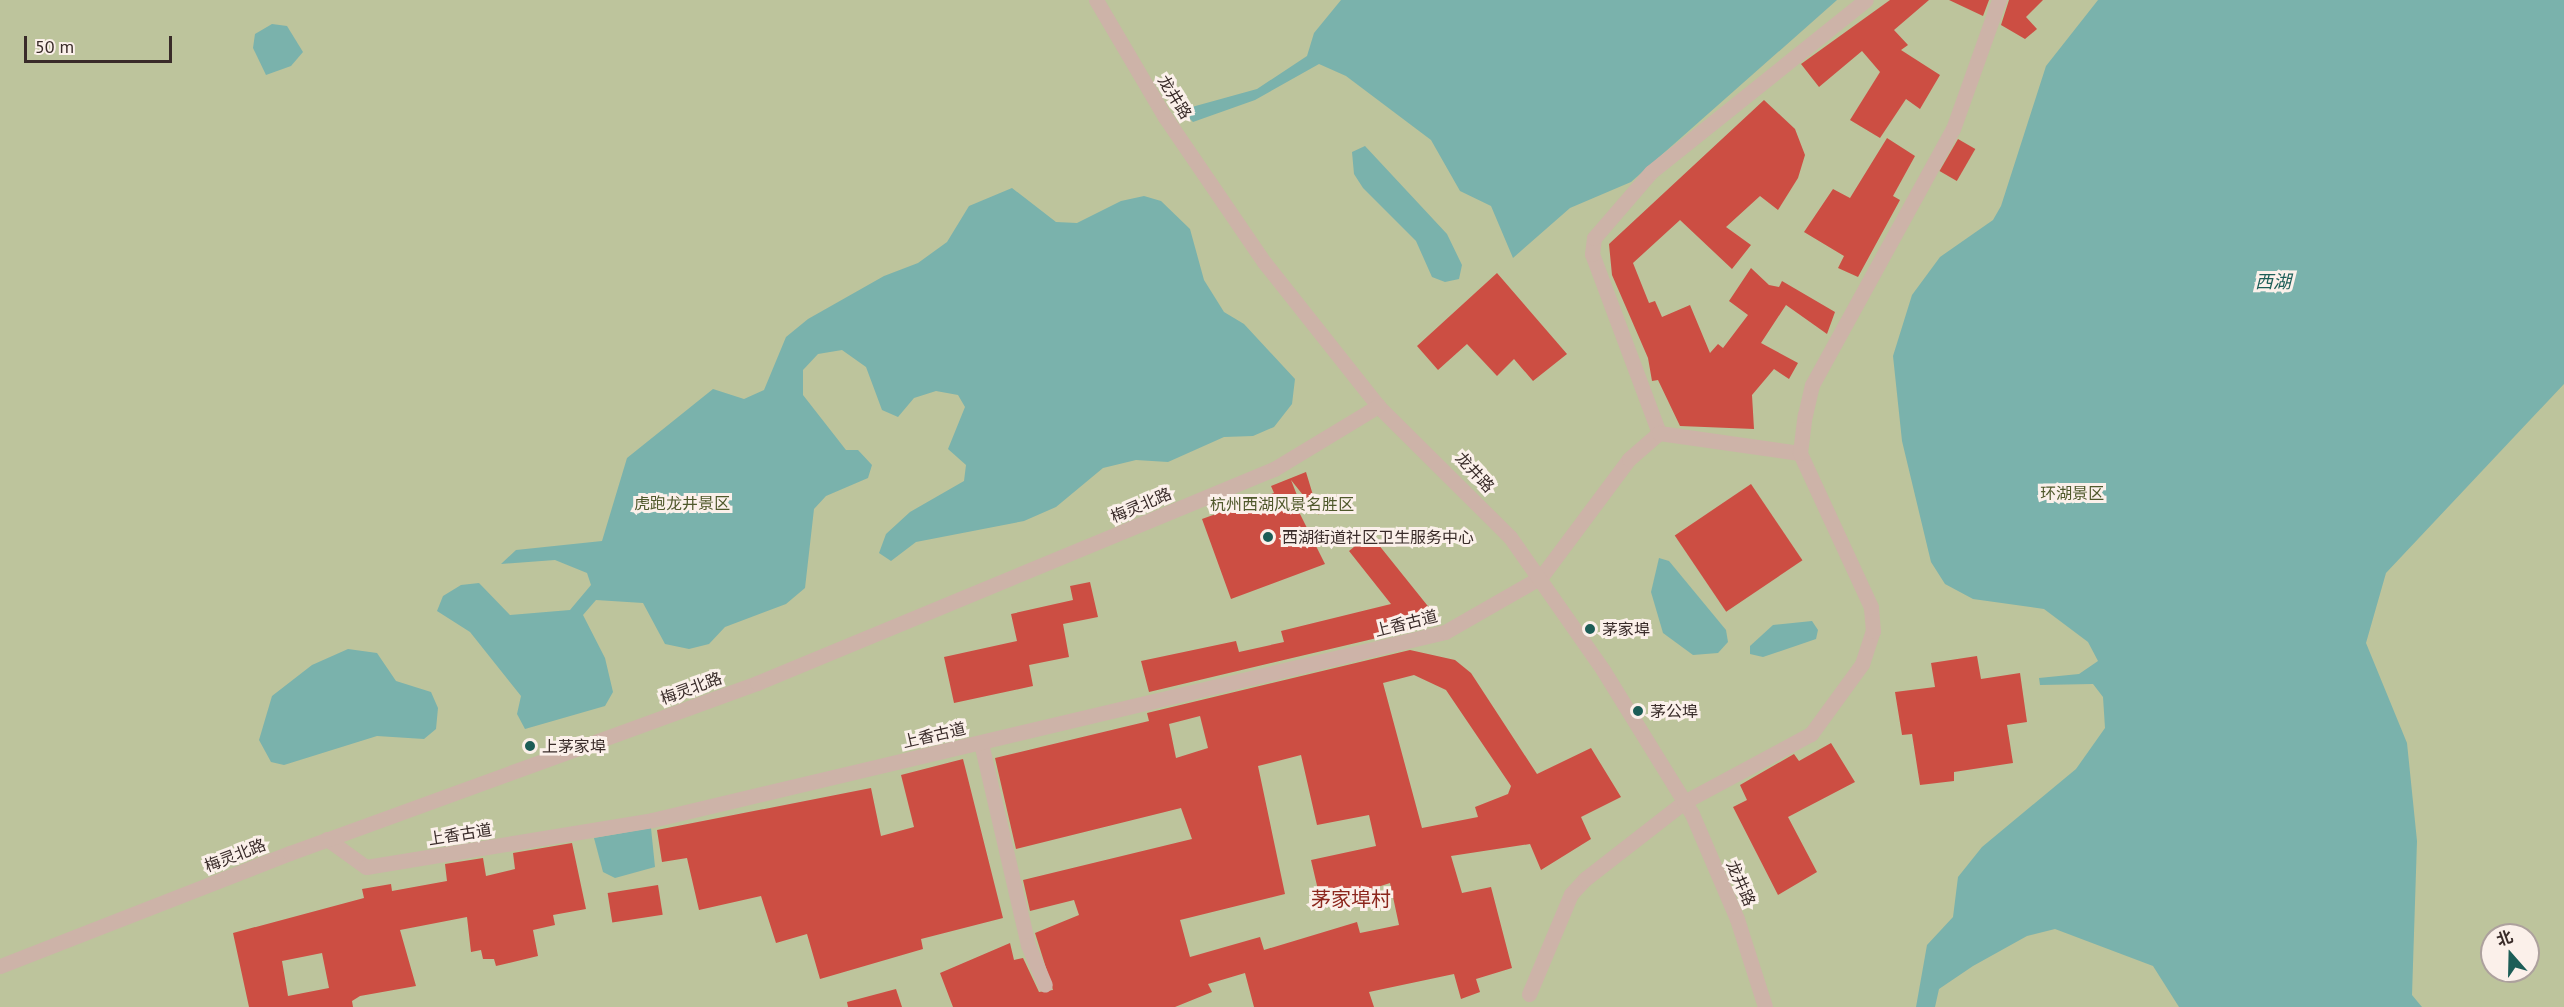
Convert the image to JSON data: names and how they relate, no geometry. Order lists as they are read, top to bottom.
{
  "streets": {
    "street": ["龙井路", "梅灵北路", "上香古道"]
  },
  "crossings": [
    ["龙井路", "梅灵北路"],
    ["龙井路", "上香古道"],
    ["梅灵北路", "上香古道"]
  ],
  "districts": ["茅家埠村"],
  "water": ["西湖"],
  "parks": ["环湖景区", "虎跑龙井景区", "杭州西湖风景名胜区"],
  "places": [
    "西湖街道社区卫生服务中心",
    "茅家埠",
    "茅公埠",
    "上茅家埠"
  ],
  "scale_bar": "50 m",
  "north": "top"
}
